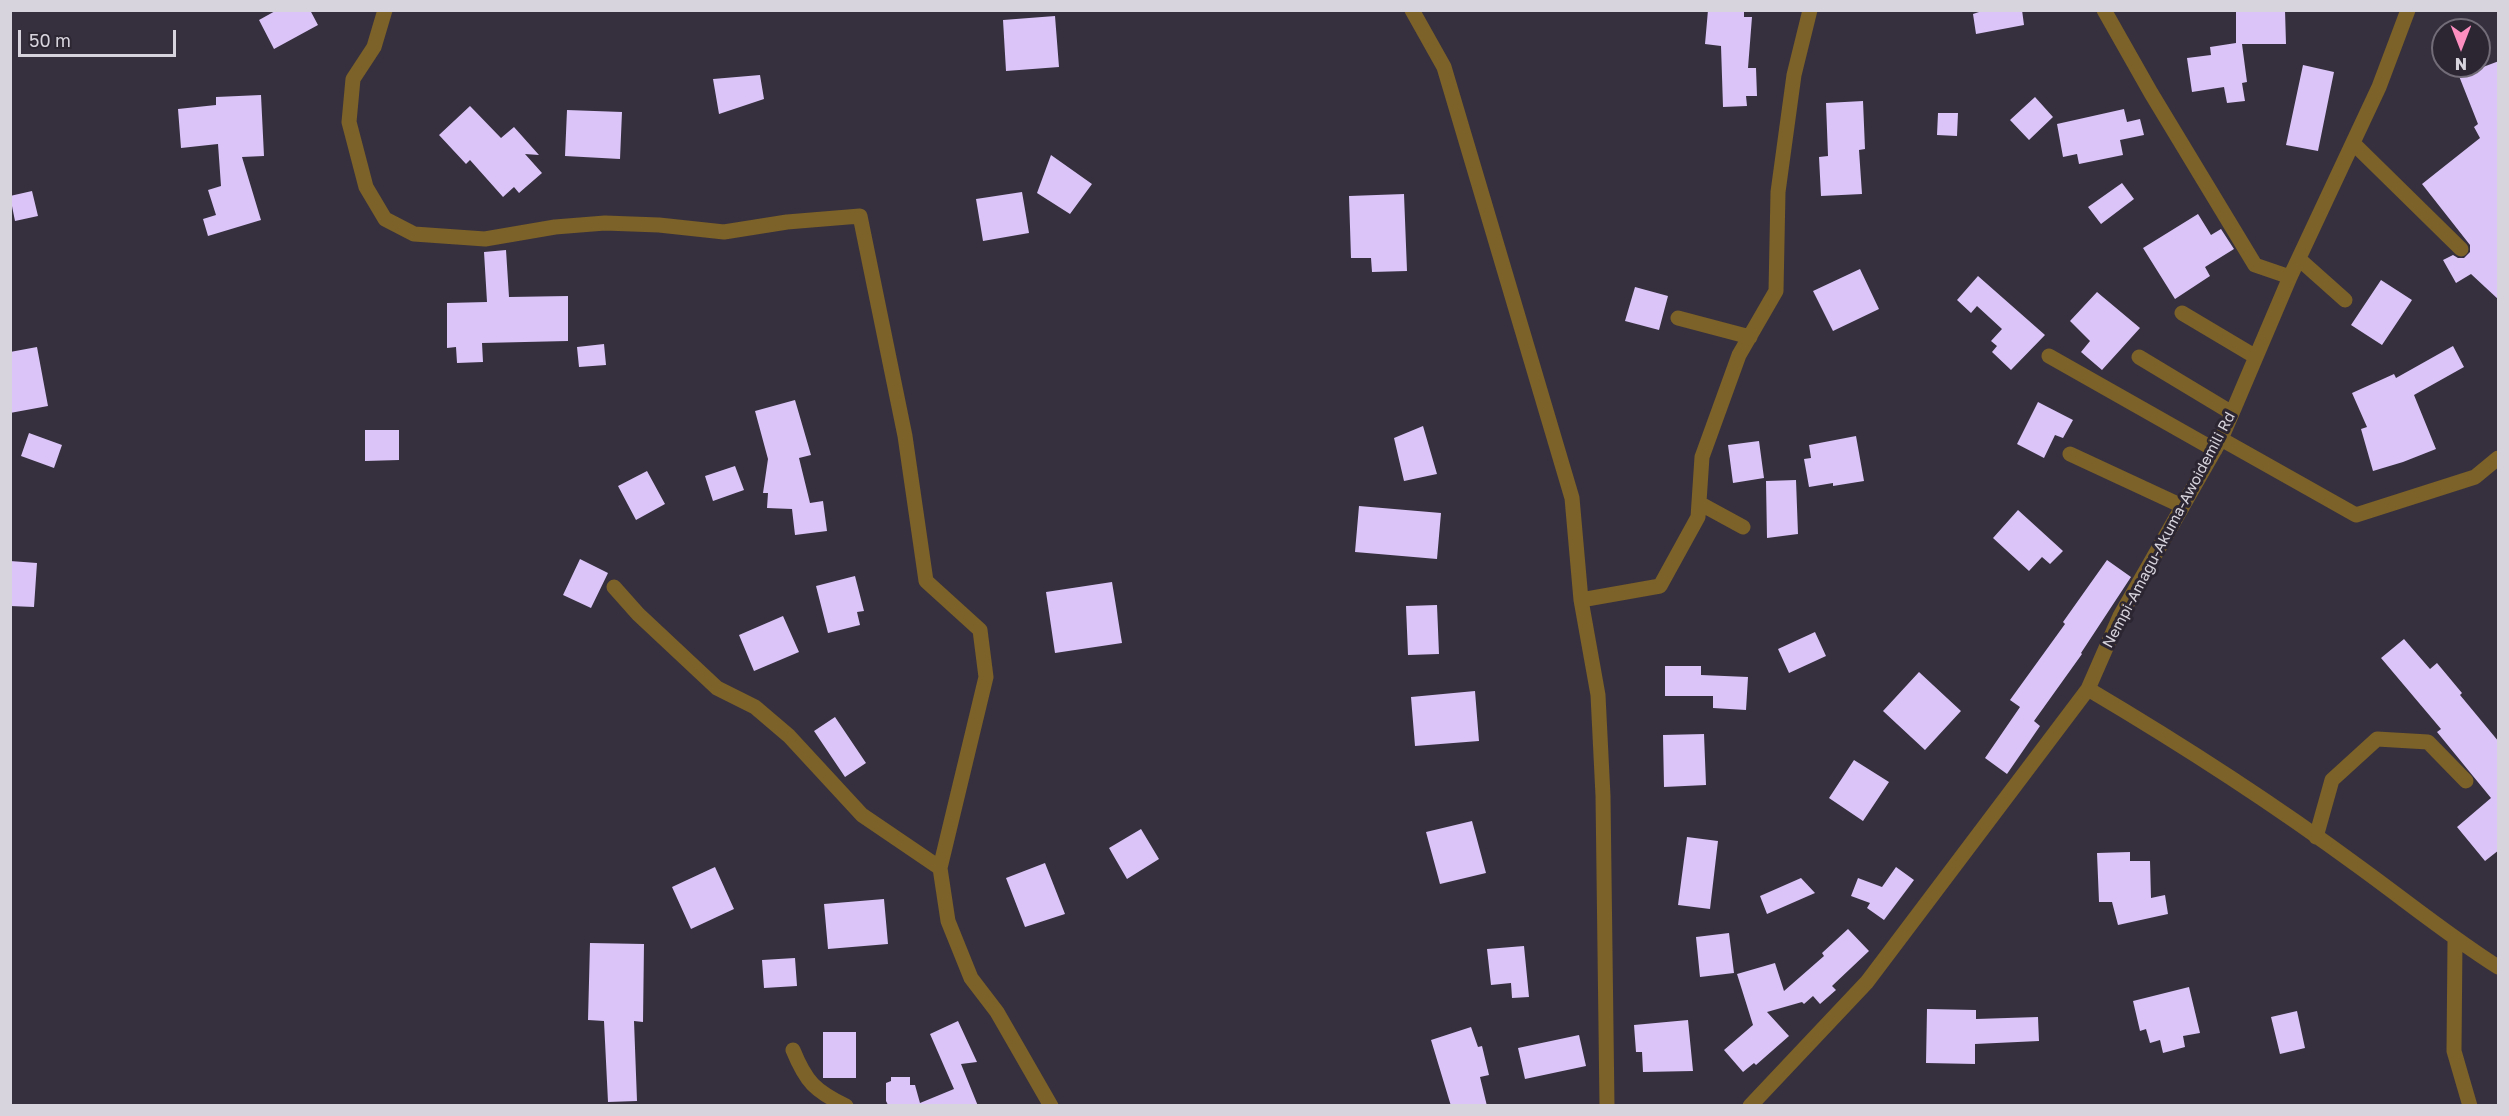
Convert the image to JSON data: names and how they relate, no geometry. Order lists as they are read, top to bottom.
{
  "streets": {
    "street": ["Nempi-Amagu-Akuma-Awoidemili Rd"]
  },
  "scale_bar": "50 m",
  "north": "bottom"
}
